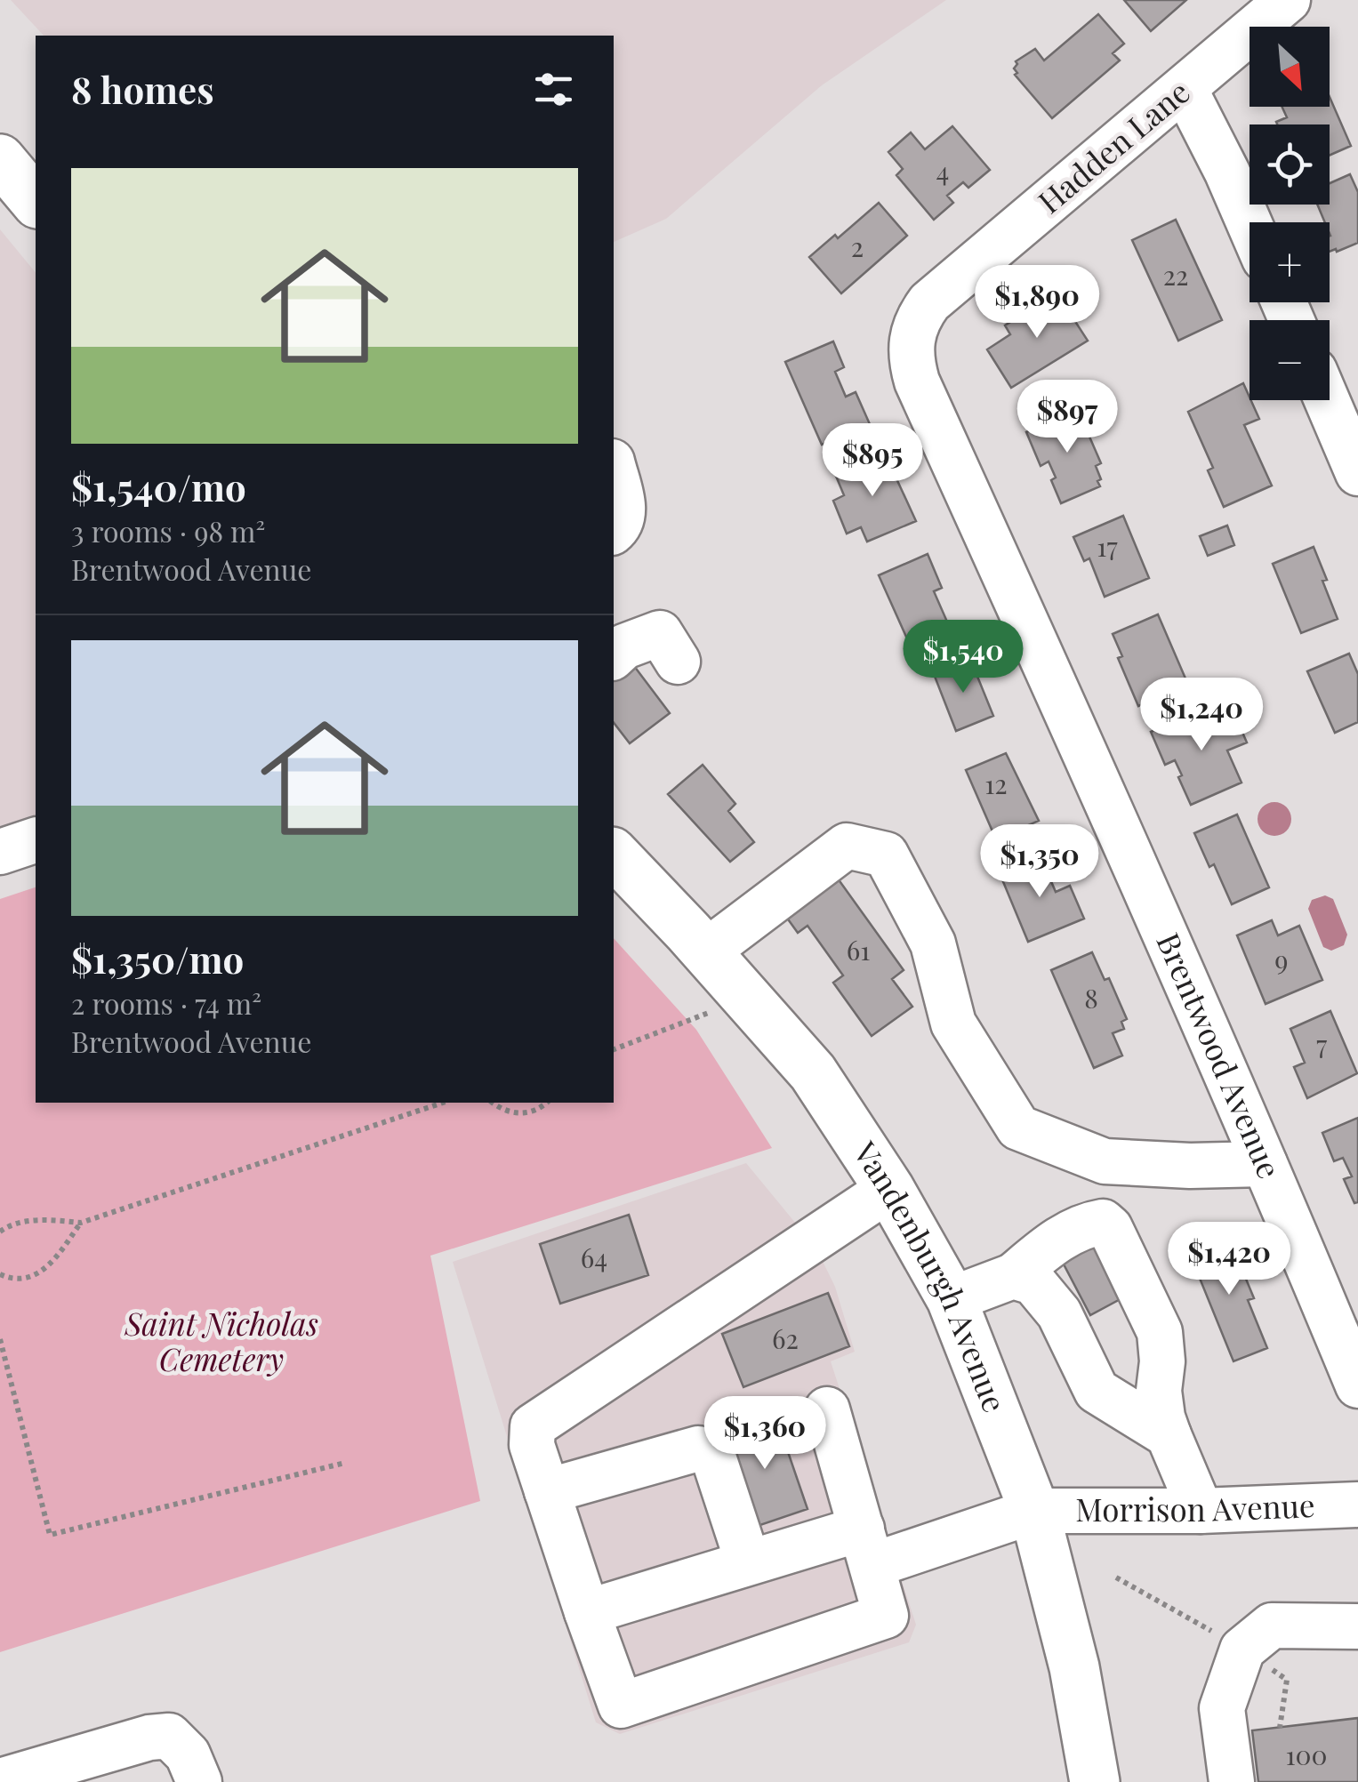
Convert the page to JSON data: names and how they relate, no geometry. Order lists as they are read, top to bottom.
{
  "streets": {
    "main road": ["Vandenburgh Avenue"],
    "street": ["Hadden Lane", "Brentwood Avenue", "Morrison Avenue"]
  },
  "crossings": [
    ["Hadden Lane", "Brentwood Avenue"],
    ["Vandenburgh Avenue", "Morrison Avenue"]
  ],
  "parks": ["Saint Nicholas Cemetery"],
  "house_numbers": [
    "4",
    "2",
    "22",
    "17",
    "12",
    "61",
    "9",
    "8",
    "7",
    "64",
    "62",
    "100"
  ],
  "north": "bottom right",
  "page": {
    "map_buttons": ["+", "−"],
    "heading": "8 homes",
    "list": [
      {
        "name": "$1,540/mo",
        "note": "3 rooms · 98 m² · Brentwood Avenue"
      },
      {
        "name": "$1,350/mo",
        "note": "2 rooms · 74 m² · Brentwood Avenue"
      }
    ],
    "price": [
      "$1,890",
      "$897",
      "$895",
      "$1,540",
      "$1,240",
      "$1,350",
      "$1,420",
      "$1,360"
    ]
  }
}
